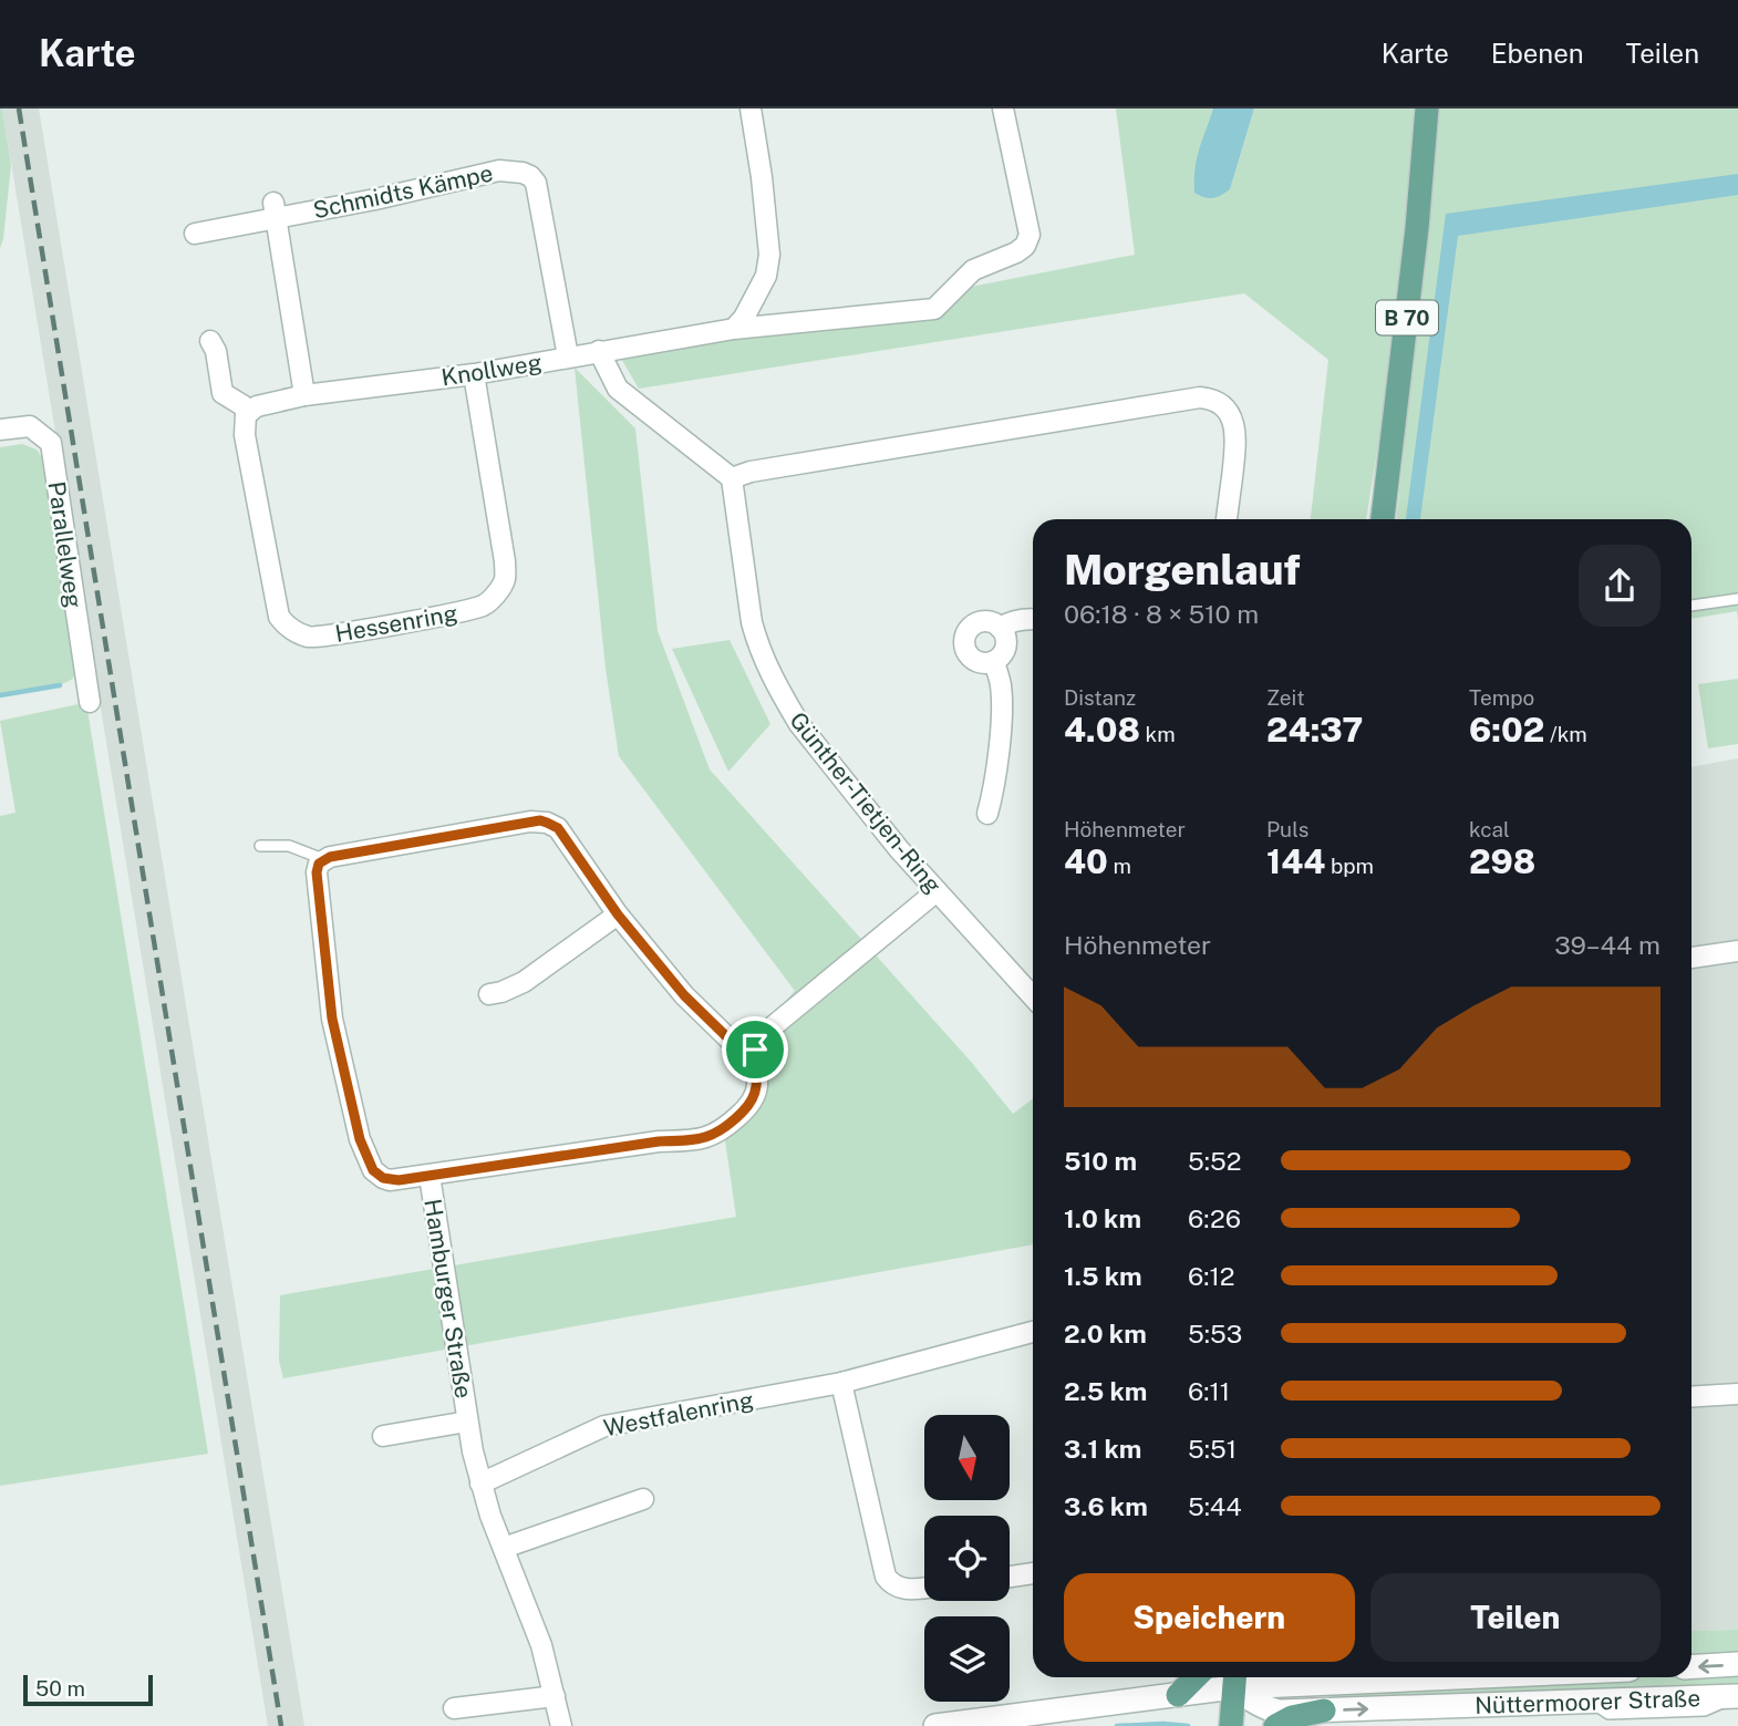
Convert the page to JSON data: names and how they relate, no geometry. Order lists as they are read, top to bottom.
{
  "streets": {
    "main road": ["B 70"],
    "street": [
      "Schmidts Kämpe",
      "Knollweg",
      "Parallelweg",
      "Hessenring",
      "Günther-Tietjen-Ring",
      "Hamburger Straße",
      "Westfalenring",
      "Nüttermoorer Straße"
    ]
  },
  "crossings": [
    ["Schmidts Kämpe", "Knollweg"],
    ["Knollweg", "Hessenring"],
    ["Hamburger Straße", "Westfalenring"]
  ],
  "scale_bar": "50 m",
  "north": "bottom",
  "page": {
    "header": "Karte",
    "nav": ["Karte", "Ebenen", "Teilen"],
    "heading": ["Morgenlauf", "06:18 · 8 × 510 m"],
    "stats": [
      ["Distanz", "4.08 km"],
      ["Zeit", "24:37"],
      ["Tempo", "6:02 /km"],
      ["Höhenmeter", "40 m"],
      ["Puls", "144 bpm"],
      ["kcal", "298"]
    ],
    "chart": ["Höhenmeter", "39–44 m"],
    "list": [
      {
        "name": "510 m",
        "note": "5:52"
      },
      {
        "name": "1.0 km",
        "note": "6:26"
      },
      {
        "name": "1.5 km",
        "note": "6:12"
      },
      {
        "name": "2.0 km",
        "note": "5:53"
      },
      {
        "name": "2.5 km",
        "note": "6:11"
      },
      {
        "name": "3.1 km",
        "note": "5:51"
      },
      {
        "name": "3.6 km",
        "note": "5:44"
      }
    ],
    "buttons": ["Speichern", "Teilen"],
    "scale": "50 m"
  }
}
